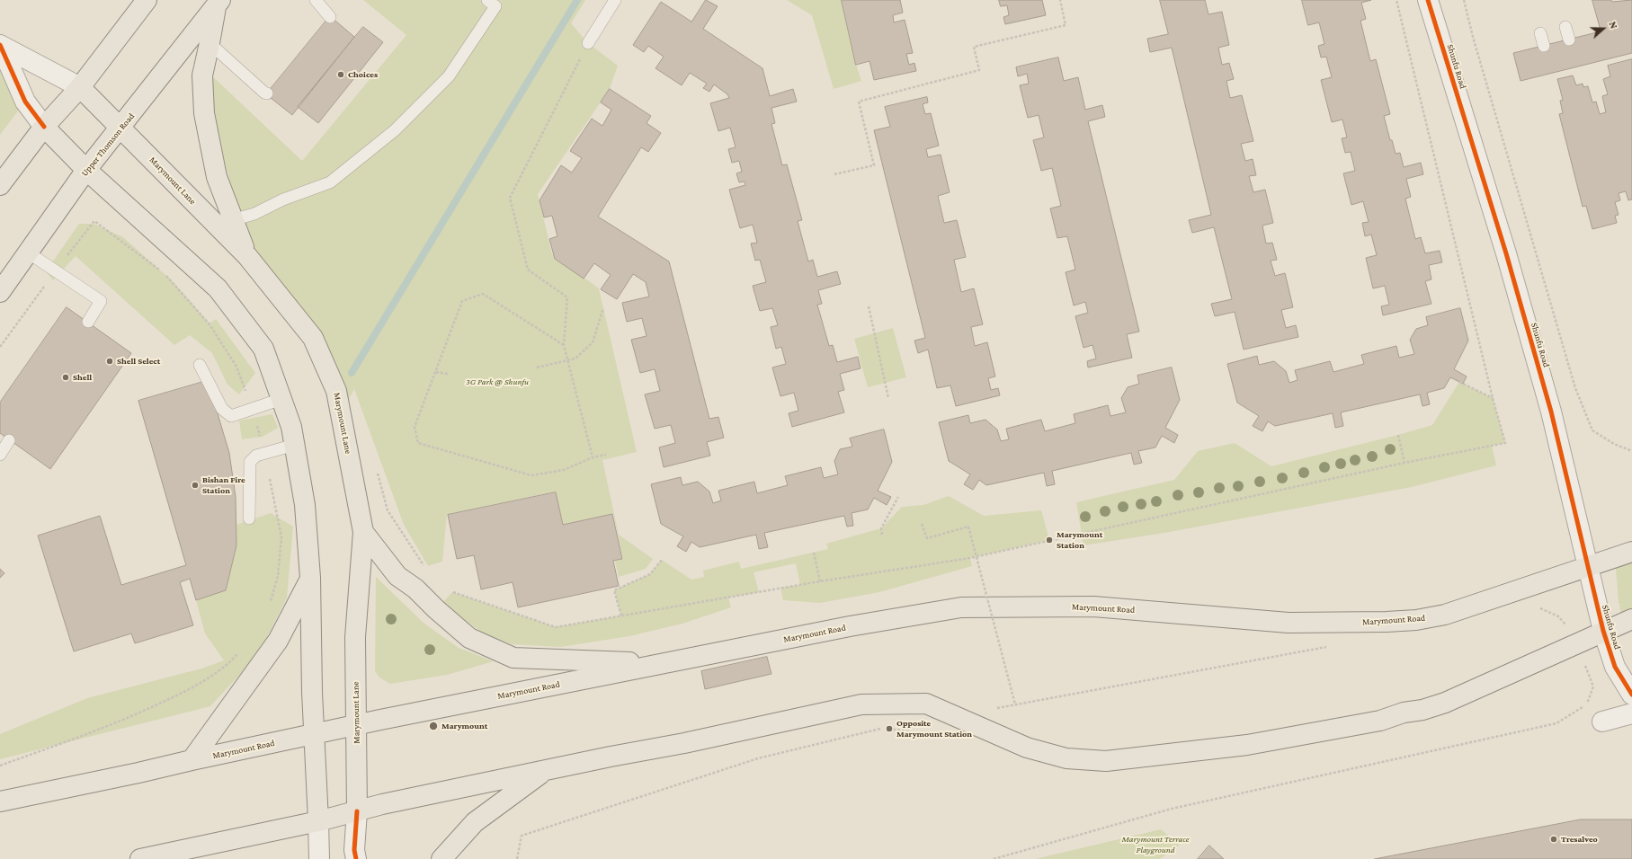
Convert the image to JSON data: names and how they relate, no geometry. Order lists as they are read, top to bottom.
{
  "streets": {
    "main road": ["Upper Thomson Road", "Marymount Lane", "Marymount Road"],
    "street": ["Shunfu Road"]
  },
  "crossings": [
    ["Shunfu Road", "Marymount Road"],
    ["Upper Thomson Road", "Marymount Lane"],
    ["Marymount Lane", "Marymount Road"]
  ],
  "parks": ["3G Park @ Shunfu", "Marymount Terrace Playground"],
  "places": [
    "Choices",
    "Shell Select",
    "Shell",
    "Bishan Fire Station",
    "Marymount Station",
    "Marymount",
    "Opposite Marymount Station",
    "Tresalveo"
  ],
  "north": "right"
}
